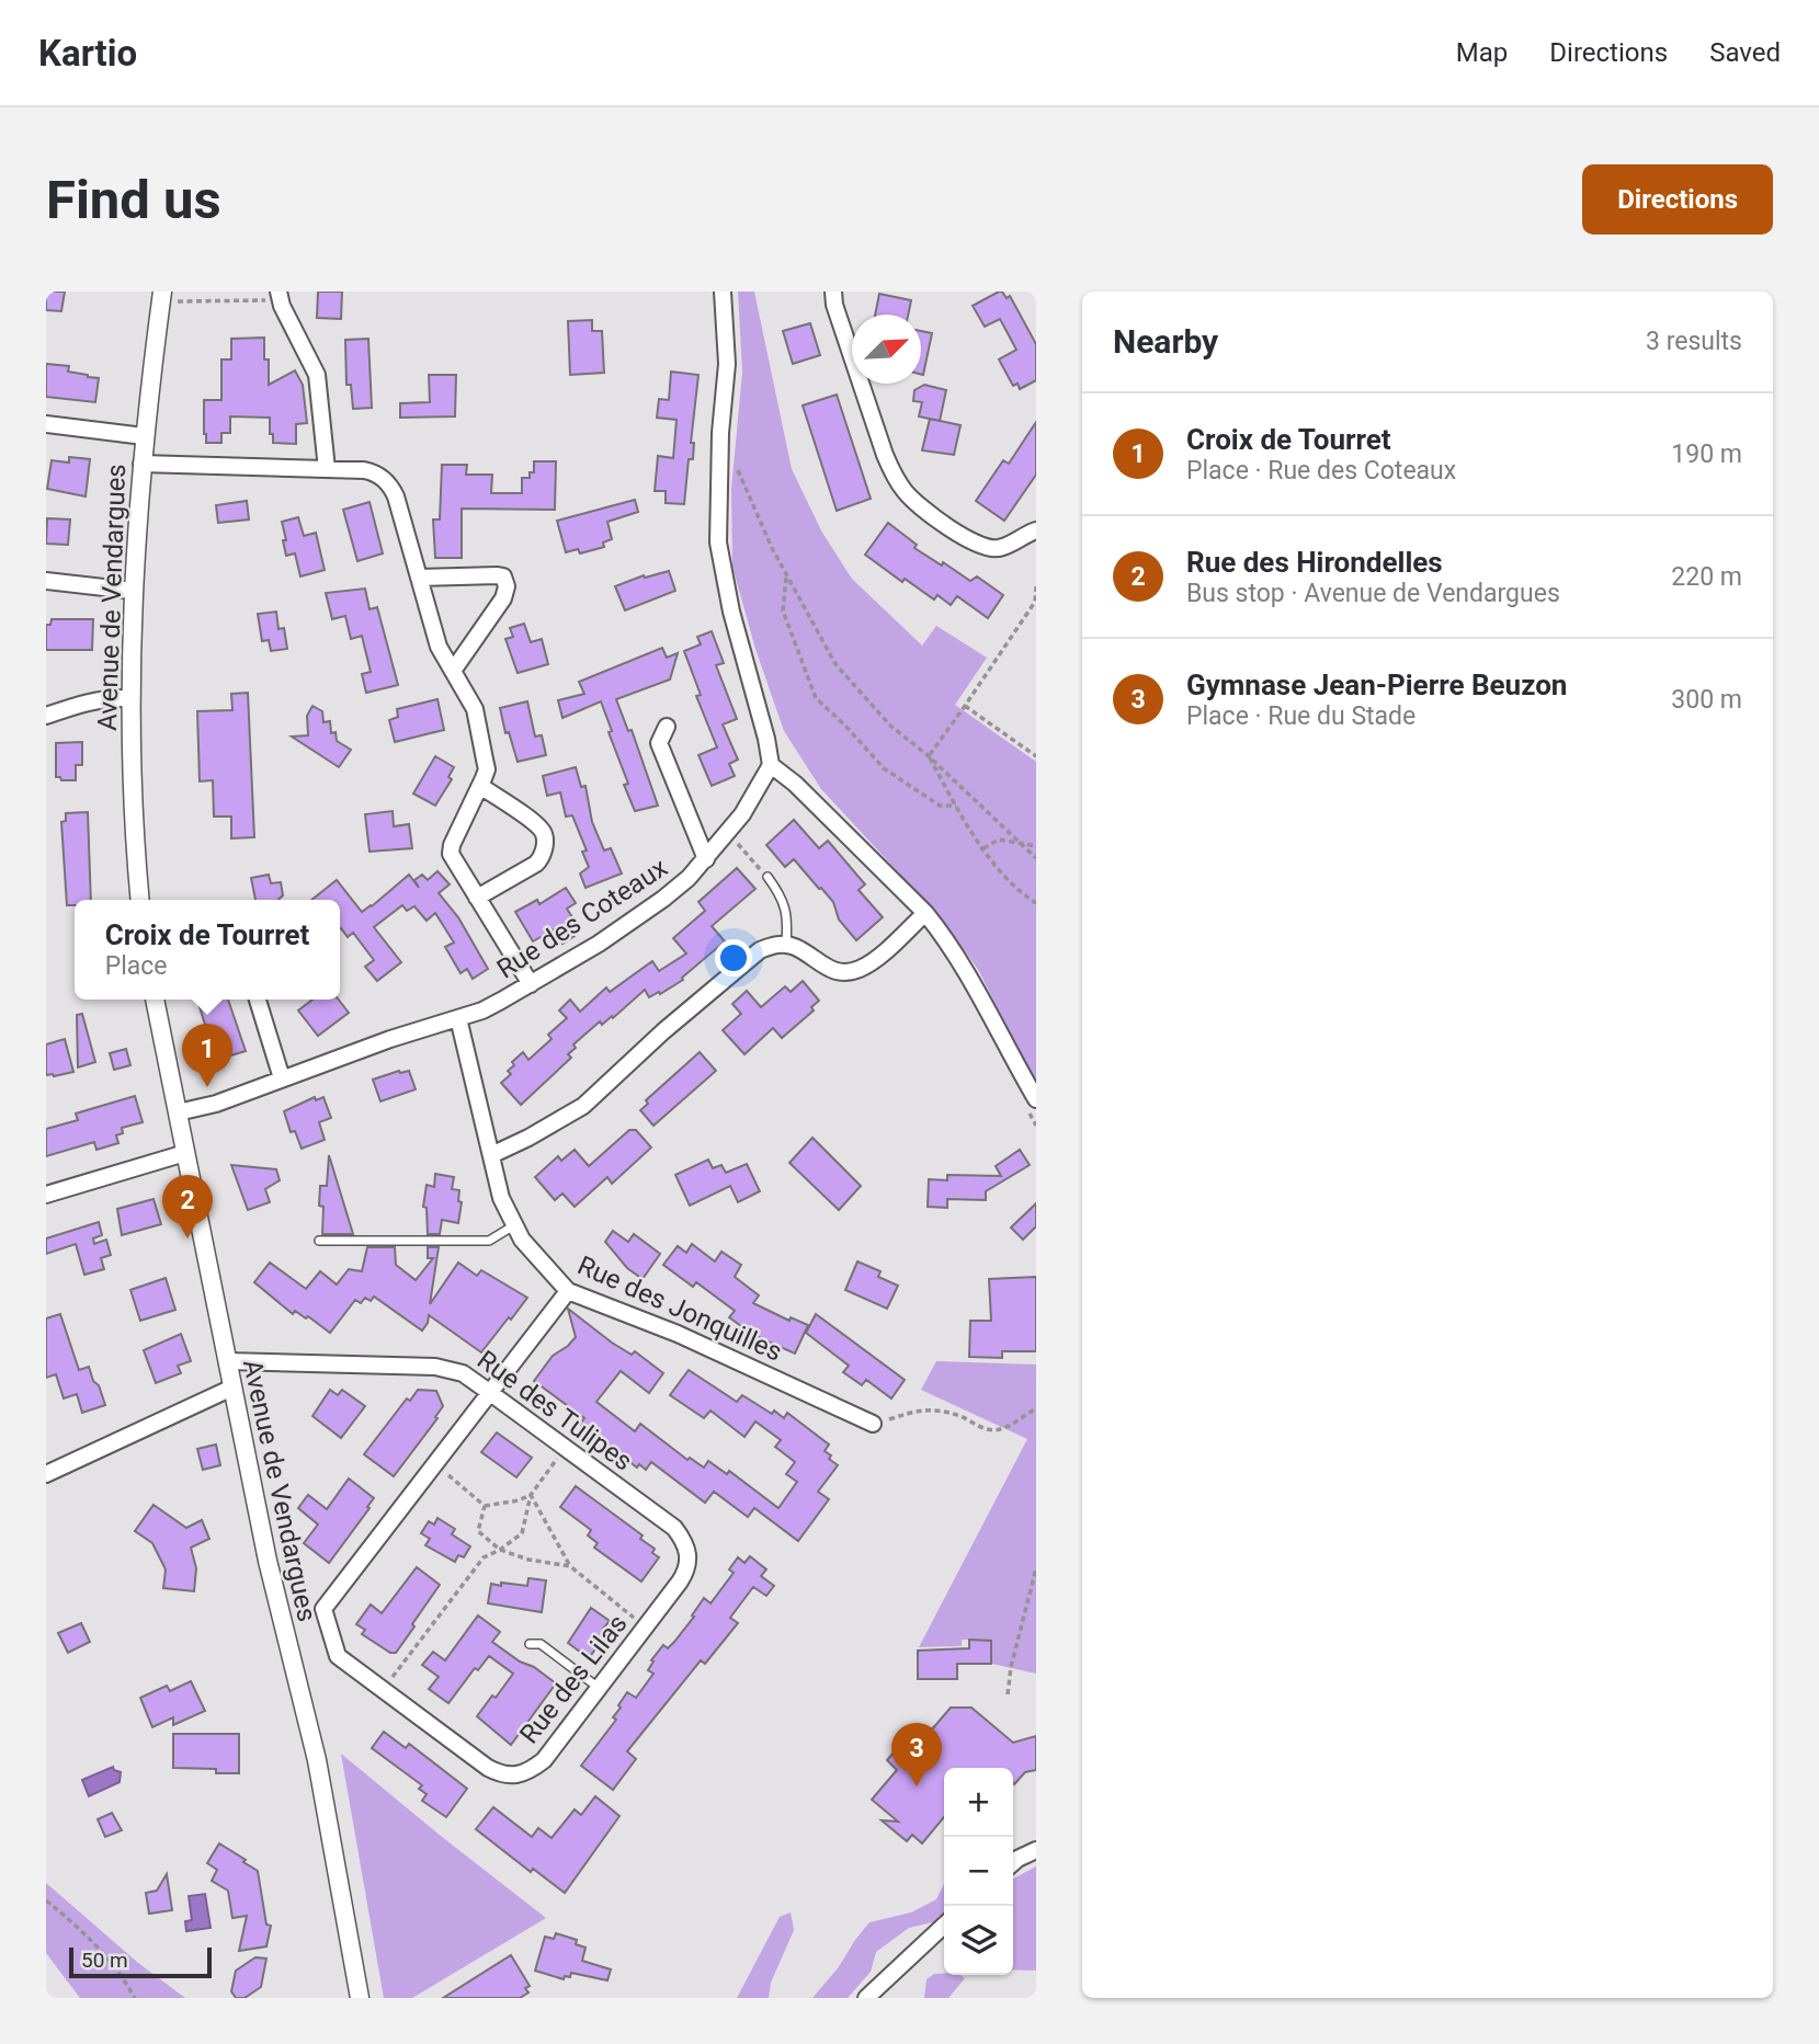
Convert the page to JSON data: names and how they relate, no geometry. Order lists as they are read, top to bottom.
{
  "streets": {
    "street": [
      "Avenue de Vendargues",
      "Rue des Coteaux",
      "Rue des Jonquilles",
      "Rue des Tulipes",
      "Rue des Lilas"
    ]
  },
  "crossings": [
    ["Avenue de Vendargues", "Rue des Coteaux"],
    ["Avenue de Vendargues", "Rue des Tulipes"],
    ["Rue des Coteaux", "Rue des Jonquilles"],
    ["Rue des Tulipes", "Rue des Lilas"]
  ],
  "scale_bar": "50 m",
  "north": "top right",
  "page": {
    "header": "Kartio",
    "nav": ["Map", "Directions", "Saved"],
    "buttons": "Directions",
    "title": "Find us",
    "heading": ["Nearby", "3 results"],
    "list": [
      {
        "mark": "1",
        "name": "Croix de Tourret",
        "note": "Place · Rue des Coteaux",
        "value": "190 m"
      },
      {
        "mark": "2",
        "name": "Rue des Hirondelles",
        "note": "Bus stop · Avenue de Vendargues",
        "value": "220 m"
      },
      {
        "mark": "3",
        "name": "Gymnase Jean-Pierre Beuzon",
        "note": "Place · Rue du Stade",
        "value": "300 m"
      }
    ],
    "popup": ["Croix de Tourret", "Place"],
    "pins": ["1", "2", "3"],
    "map_buttons": ["+", "−"],
    "scale": "50 m"
  }
}
